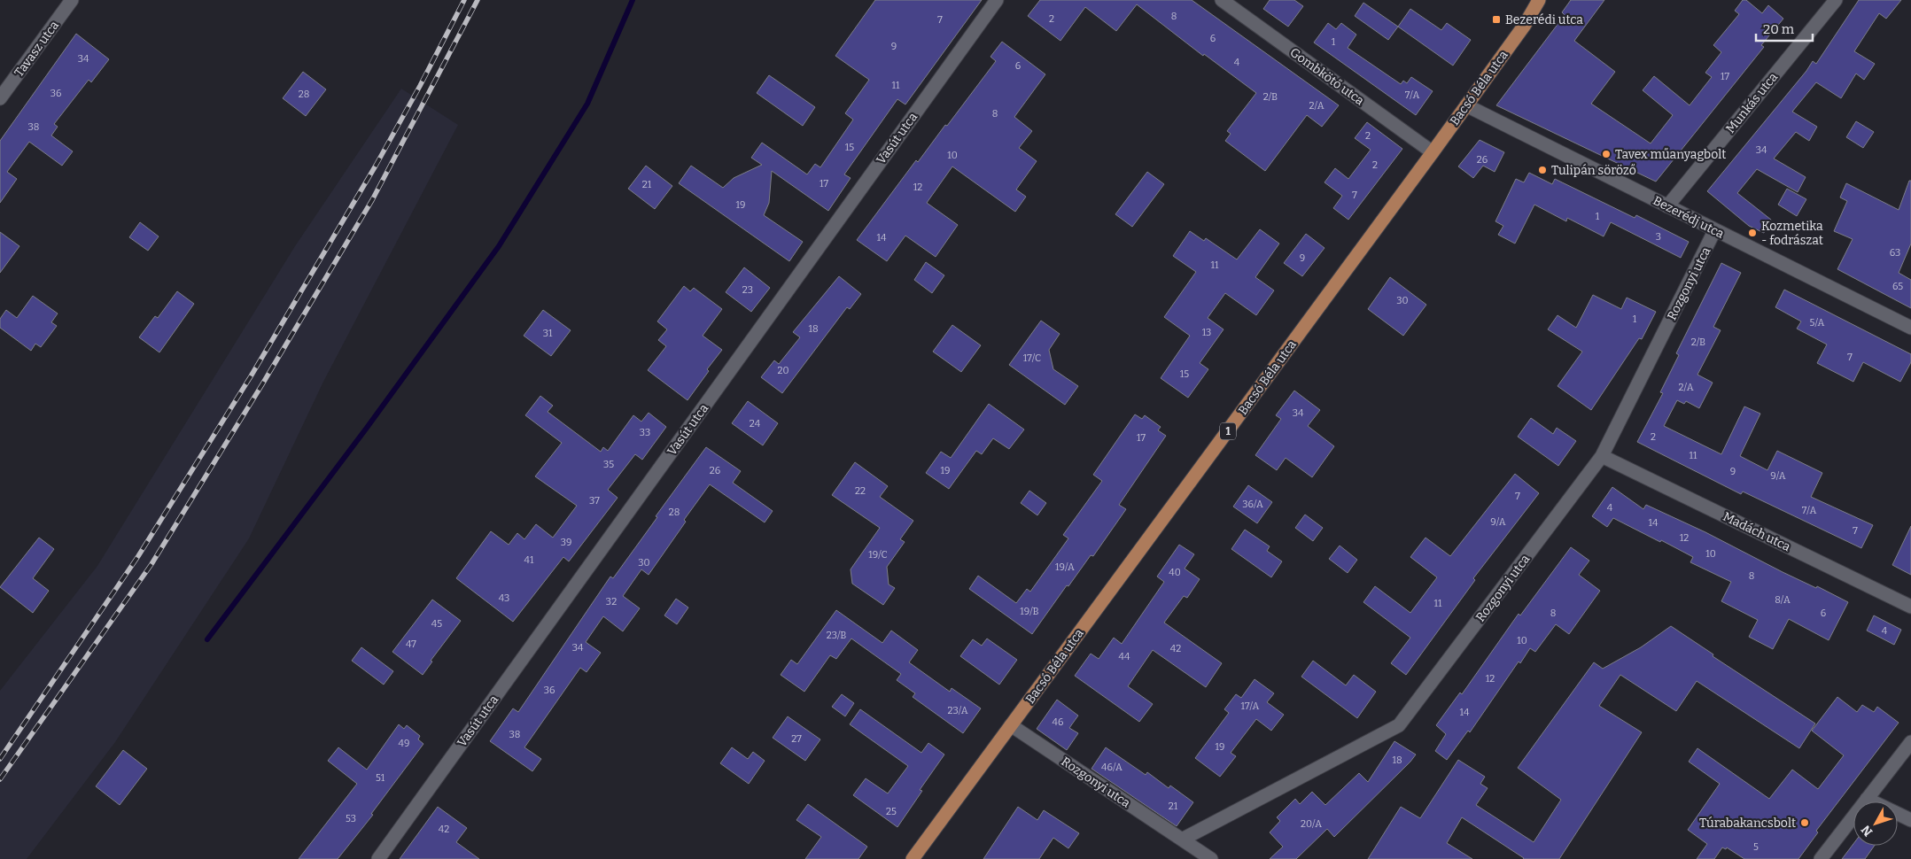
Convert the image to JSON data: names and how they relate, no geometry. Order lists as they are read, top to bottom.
{
  "streets": {
    "main road": ["Bacsó Béla utca", "1"],
    "street": [
      "Tavasz utca",
      "Gombkötő utca",
      "Munkás utca",
      "Vasút utca",
      "Bezerédj utca",
      "Rozgonyi utca",
      "Madách utca"
    ]
  },
  "crossings": [
    ["Gombkötő utca", "Bacsó Béla utca"],
    ["Bacsó Béla utca", "Bezerédj utca"],
    ["Bacsó Béla utca", "Rozgonyi utca"],
    ["Munkás utca", "Bezerédj utca"],
    ["Bezerédj utca", "Rozgonyi utca"],
    ["Rozgonyi utca", "Madách utca"]
  ],
  "places": {
    "transit": ["Bezerédi utca"],
    "other": [
      "Tavex műanyagbolt",
      "Tulipán söröző",
      "Kozmetika - fodrászat",
      "Túrabakancsbolt"
    ]
  },
  "house_numbers": [
    "8",
    "2",
    "7",
    "6",
    "1",
    "9",
    "34",
    "4",
    "6",
    "17",
    "11",
    "36",
    "28",
    "7/A",
    "2/B",
    "2/A",
    "8",
    "38",
    "2",
    "15",
    "34",
    "10",
    "26",
    "2",
    "17",
    "21",
    "12",
    "7",
    "19",
    "1",
    "3",
    "14",
    "63",
    "9",
    "11",
    "65",
    "23",
    "30",
    "1",
    "5/A",
    "18",
    "13",
    "31",
    "2/B",
    "7",
    "17/C",
    "20",
    "15",
    "2/A",
    "34",
    "24",
    "33",
    "2",
    "17",
    "11",
    "35",
    "26",
    "19",
    "9",
    "9/A",
    "22",
    "7",
    "37",
    "36/A",
    "4",
    "7/A",
    "28",
    "9/A",
    "14",
    "7",
    "12",
    "39",
    "10",
    "19/C",
    "41",
    "30",
    "19/A",
    "40",
    "8",
    "43",
    "8/A",
    "32",
    "11",
    "19/B",
    "8",
    "6",
    "45",
    "4",
    "23/B",
    "10",
    "47",
    "34",
    "42",
    "44",
    "12",
    "36",
    "17/A",
    "23/A",
    "14",
    "46",
    "38",
    "27",
    "49",
    "19",
    "18",
    "46/A",
    "51",
    "21",
    "25",
    "53",
    "20/A",
    "42",
    "5"
  ],
  "scale_bar": "20 m",
  "north": "bottom left"
}
